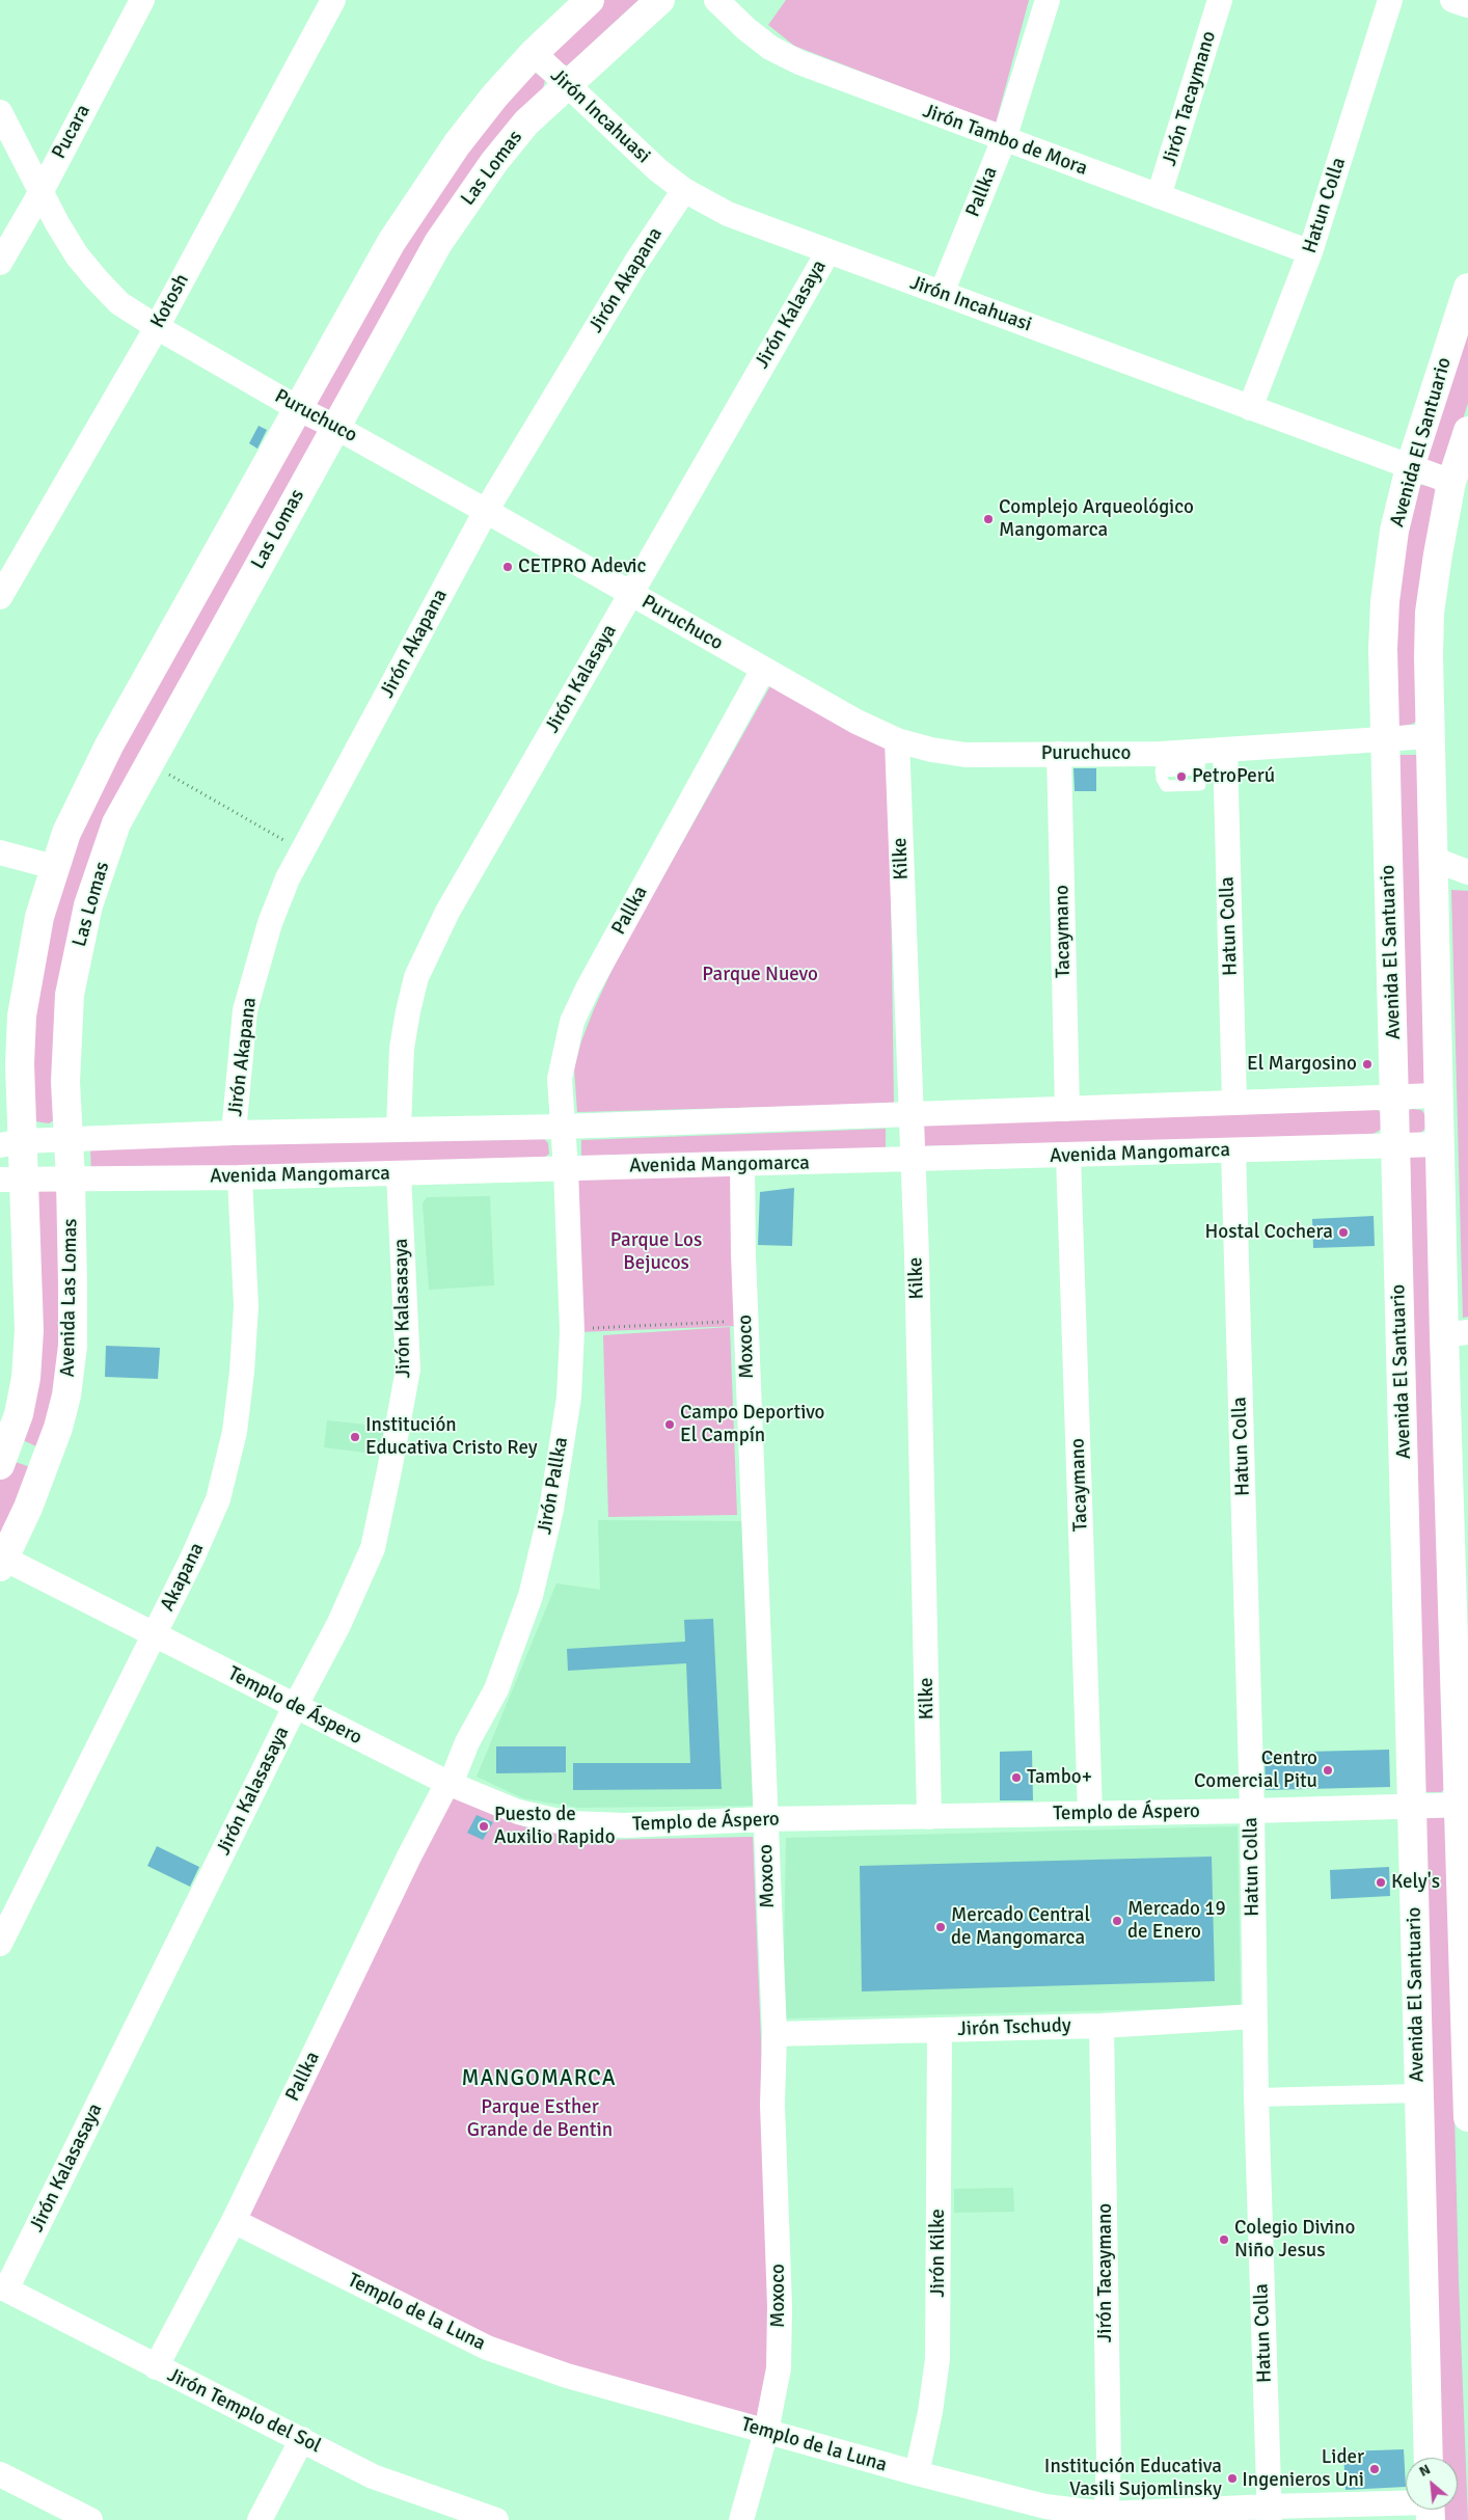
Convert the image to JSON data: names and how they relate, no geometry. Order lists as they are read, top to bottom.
{
  "streets": {
    "street": [
      "Jirón Tacaymano",
      "Jirón Incahuasi",
      "Pucara",
      "Jirón Tambo de Mora",
      "Las Lomas",
      "Pallka",
      "Hatun Colla",
      "Jirón Akapana",
      "Kotosh",
      "Jirón Kalasaya",
      "Puruchuco",
      "Avenida El Santuario",
      "Kilke",
      "Tacaymano",
      "Avenida Mangomarca",
      "Avenida Las Lomas",
      "Jirón Kalasasaya",
      "Moxoco",
      "Jirón Pallka",
      "Akapana",
      "Templo de Áspero",
      "Jirón Tschudy",
      "Jirón Kilke",
      "Templo de la Luna",
      "Jirón Templo del Sol"
    ]
  },
  "crossings": [
    ["Jirón Tacaymano", "Jirón Tambo de Mora"],
    ["Jirón Tacaymano", "Jirón Tschudy"],
    ["Jirón Tacaymano", "Templo de la Luna"],
    ["Jirón Incahuasi", "Las Lomas"],
    ["Jirón Incahuasi", "Pallka"],
    ["Jirón Incahuasi", "Hatun Colla"],
    ["Jirón Incahuasi", "Jirón Akapana"],
    ["Jirón Incahuasi", "Jirón Kalasaya"],
    ["Jirón Incahuasi", "Avenida El Santuario"],
    ["Pucara", "Puruchuco"],
    ["Jirón Tambo de Mora", "Pallka"],
    ["Jirón Tambo de Mora", "Hatun Colla"],
    ["Las Lomas", "Puruchuco"],
    ["Las Lomas", "Avenida Las Lomas"],
    ["Pallka", "Puruchuco"],
    ["Pallka", "Avenida Mangomarca"],
    ["Pallka", "Jirón Pallka"],
    ["Pallka", "Templo de Áspero"],
    ["Pallka", "Templo de la Luna"],
    ["Pallka", "Jirón Templo del Sol"],
    ["Hatun Colla", "Puruchuco"],
    ["Hatun Colla", "Avenida Mangomarca"],
    ["Hatun Colla", "Templo de Áspero"],
    ["Hatun Colla", "Jirón Tschudy"],
    ["Hatun Colla", "Templo de la Luna"],
    ["Jirón Akapana", "Puruchuco"],
    ["Kotosh", "Puruchuco"],
    ["Jirón Kalasaya", "Puruchuco"],
    ["Puruchuco", "Avenida El Santuario"],
    ["Puruchuco", "Kilke"],
    ["Puruchuco", "Tacaymano"],
    ["Avenida El Santuario", "Avenida Mangomarca"],
    ["Avenida El Santuario", "Templo de Áspero"],
    ["Kilke", "Avenida Mangomarca"],
    ["Kilke", "Templo de Áspero"],
    ["Tacaymano", "Avenida Mangomarca"],
    ["Tacaymano", "Templo de Áspero"],
    ["Avenida Mangomarca", "Avenida Las Lomas"],
    ["Avenida Mangomarca", "Jirón Kalasasaya"],
    ["Avenida Mangomarca", "Moxoco"],
    ["Avenida Mangomarca", "Jirón Pallka"],
    ["Avenida Mangomarca", "Akapana"],
    ["Avenida Las Lomas", "Templo de Áspero"],
    ["Jirón Kalasasaya", "Templo de Áspero"],
    ["Jirón Kalasasaya", "Jirón Templo del Sol"],
    ["Moxoco", "Templo de Áspero"],
    ["Moxoco", "Jirón Tschudy"],
    ["Moxoco", "Templo de la Luna"],
    ["Jirón Pallka", "Templo de Áspero"],
    ["Akapana", "Templo de Áspero"],
    ["Jirón Tschudy", "Jirón Kilke"],
    ["Jirón Kilke", "Templo de la Luna"]
  ],
  "districts": ["MANGOMARCA"],
  "parks": ["Parque Nuevo", "Parque Los Bejucos", "Parque Esther Grande de Bentin"],
  "places": [
    "Complejo Arqueológico Mangomarca",
    "CETPRO Adevic",
    "PetroPerú",
    "El Margosino",
    "Hostal Cochera",
    "Campo Deportivo El Campín",
    "Institución Educativa Cristo Rey",
    "Centro Comercial Pitu",
    "Tambo+",
    "Puesto de Auxilio Rapido",
    "Kely's",
    "Mercado 19 de Enero",
    "Mercado Central de Mangomarca",
    "Colegio Divino Niño Jesus",
    "Lider Ingenieros Uni",
    "Institución Educativa Vasili Sujomlinsky"
  ],
  "north": "top left"
}
